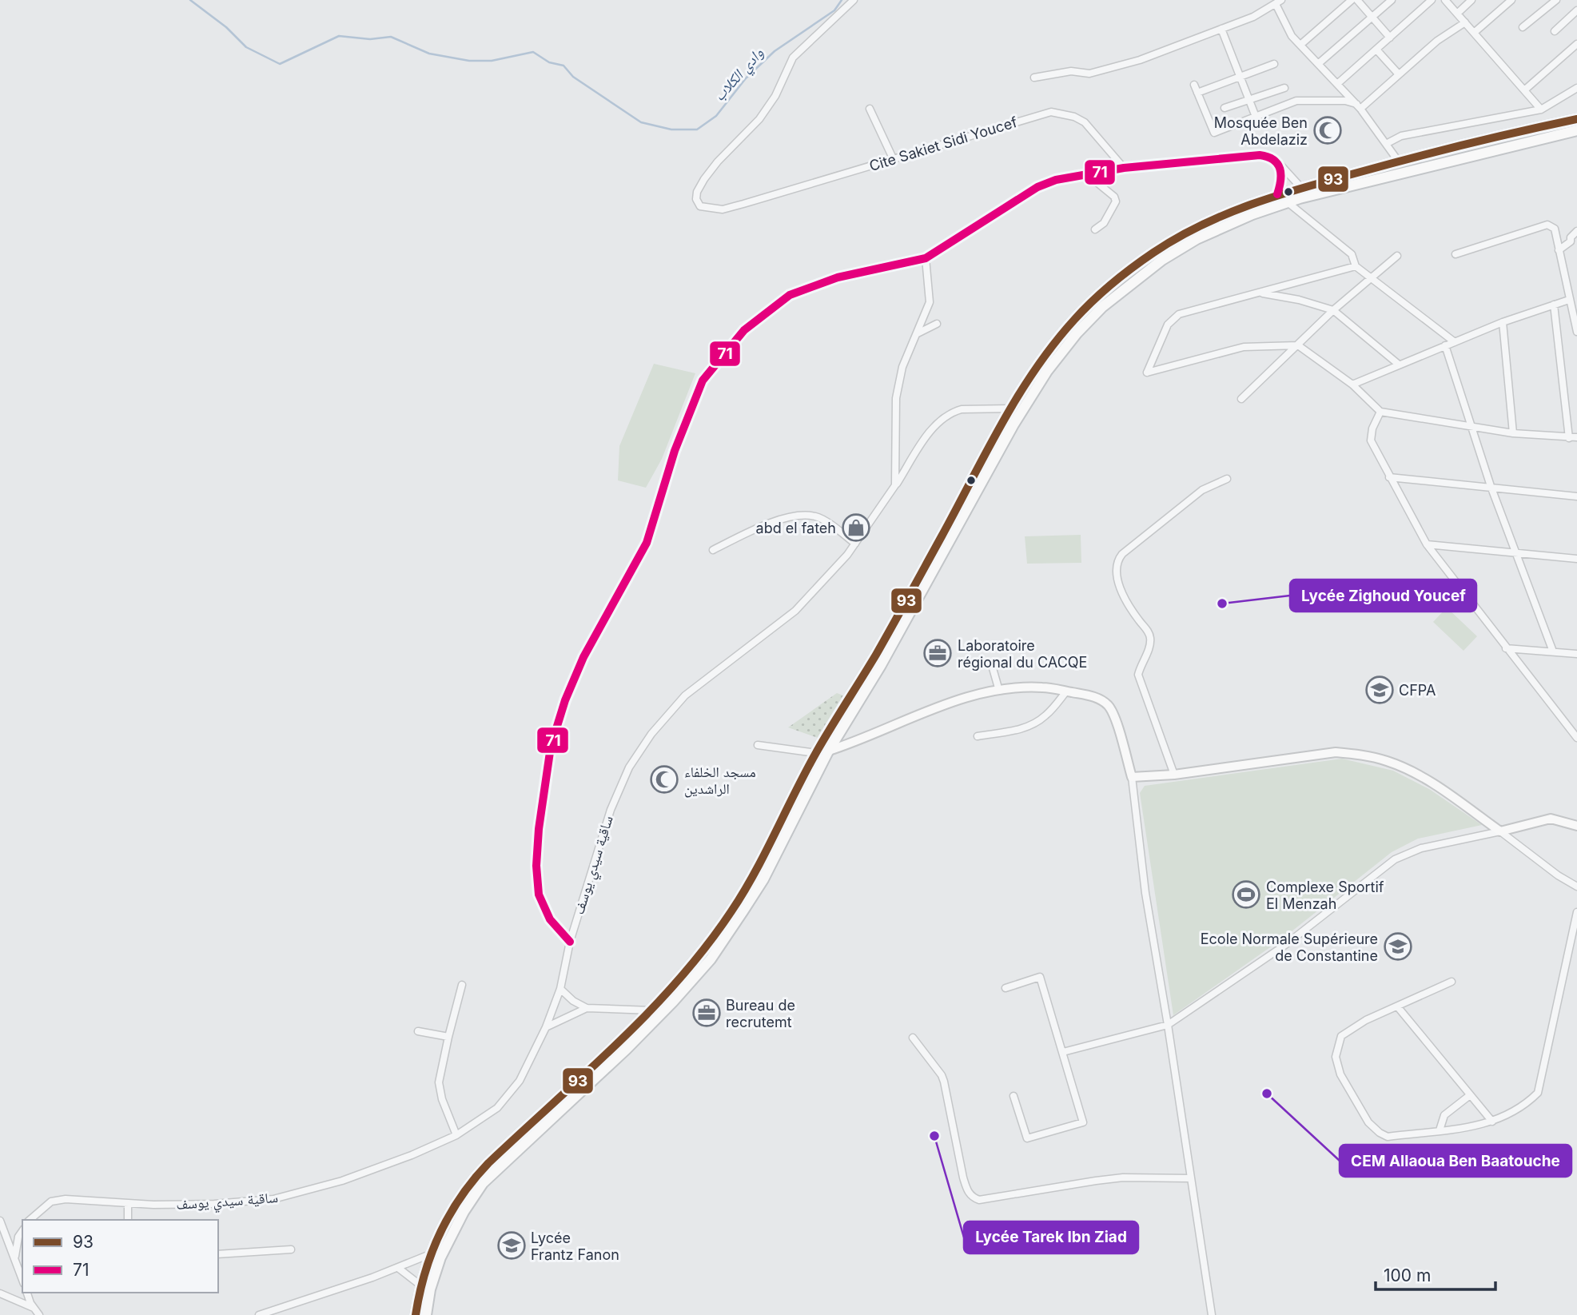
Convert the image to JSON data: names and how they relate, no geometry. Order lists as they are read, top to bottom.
{
  "streets": {
    "street": ["Cite Sakiet Sidi Youcef", "ساقية سيدي يوسف"]
  },
  "water": ["وادي الكلاب"],
  "places": {
    "mosque": ["Mosquée Ben Abdelaziz", "مسجد الخلفاء الراشدين"],
    "shop": ["abd el fateh"],
    "other": ["Lycée Zighoud Youcef", "CEM Allaoua Ben Baatouche", "Lycée Tarek Ibn Ziad"],
    "office": ["Laboratoire régional du CACQE", "Bureau de recrutemt"],
    "school or university": ["CFPA", "Ecole Normale Supérieure de Constantine", "Lycée Frantz Fanon"],
    "sports": ["Complexe Sportif El Menzah"]
  },
  "lines": ["transit line 93", "transit line 71"],
  "legend": ["93", "71"],
  "scale_bar": "100 m"
}
